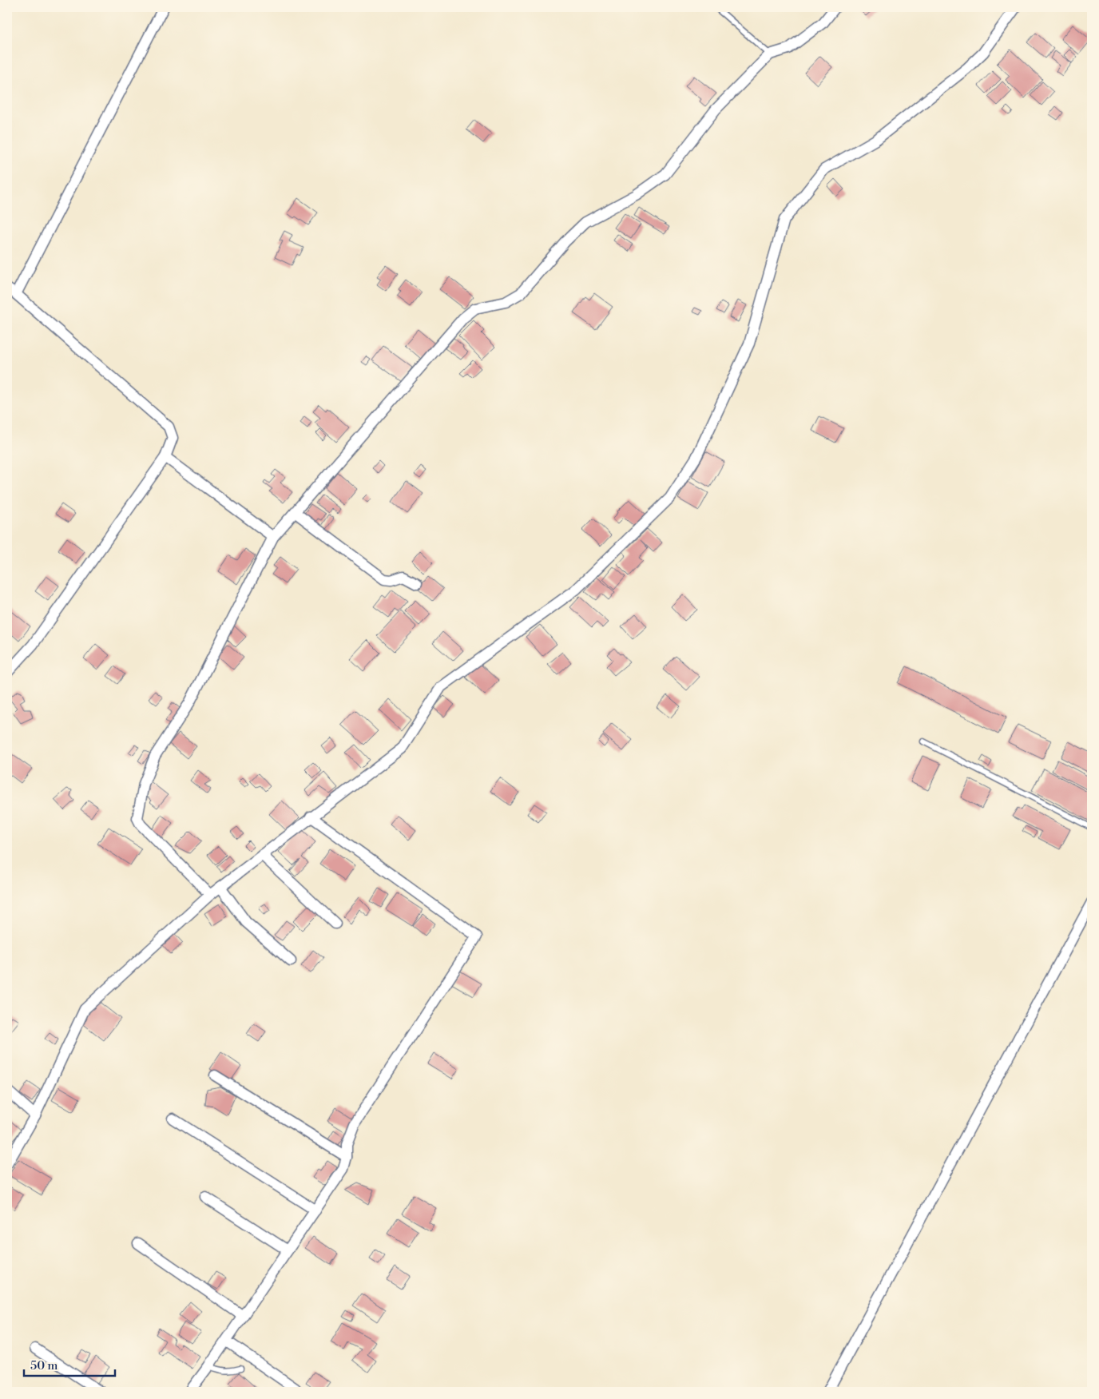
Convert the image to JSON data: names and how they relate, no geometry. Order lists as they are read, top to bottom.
{
  "scale_bar": "50 m"
}
